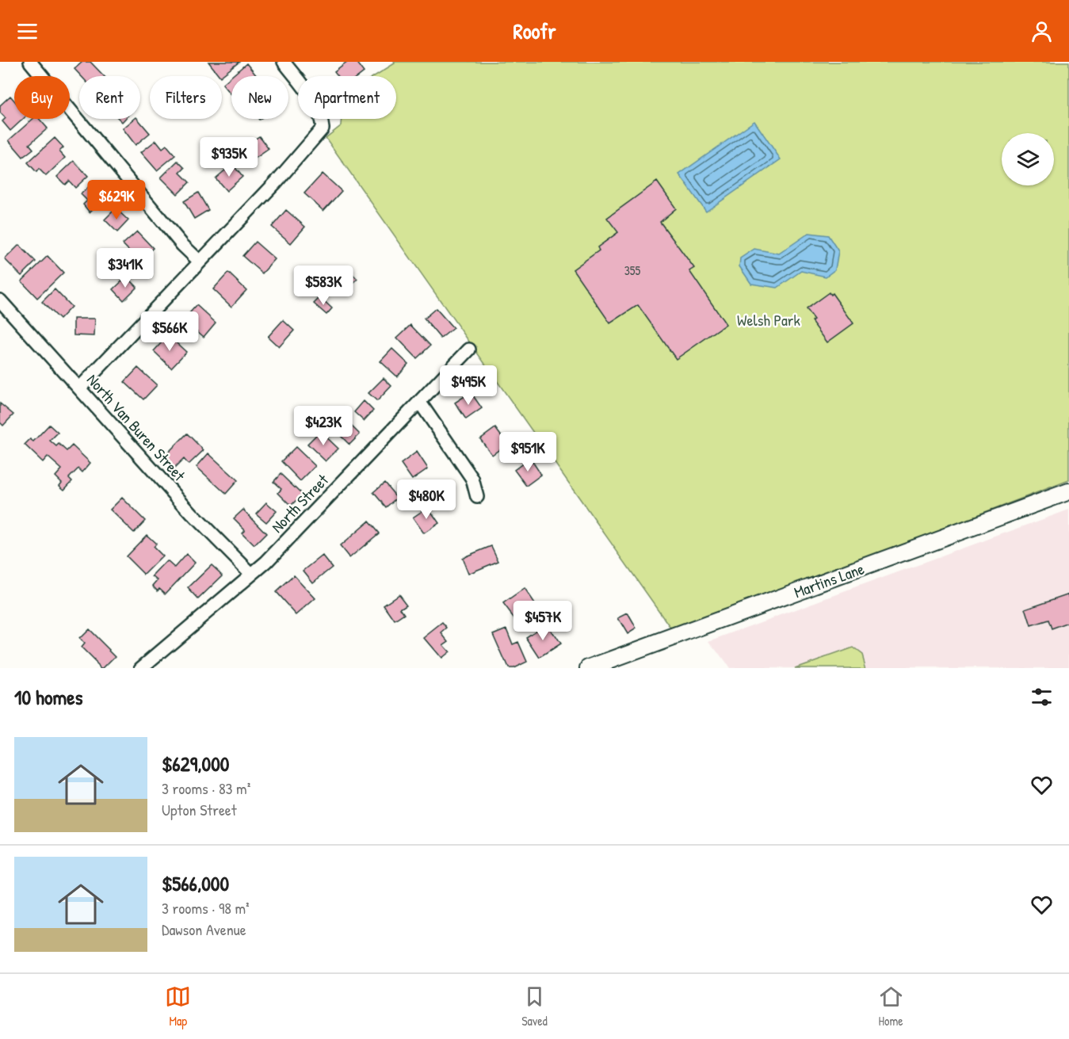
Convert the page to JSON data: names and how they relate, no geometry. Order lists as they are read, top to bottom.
{
  "streets": {
    "street": ["North Van Buren Street", "North Street", "Martins Lane"]
  },
  "crossings": [
    ["North Van Buren Street", "North Street"]
  ],
  "parks": ["Welsh Park"],
  "house_numbers": ["355"],
  "page": {
    "header": "Roofr",
    "chip": [
      "Buy",
      "Rent",
      "Filters",
      "New",
      "Apartment"
    ],
    "price": [
      "$935K",
      "$629K",
      "$341K",
      "$583K",
      "$566K",
      "$495K",
      "$423K",
      "$951K",
      "$480K",
      "$457K"
    ],
    "heading": "10 homes",
    "list": [
      {
        "name": "$629,000",
        "note": "3 rooms · 83 m² · Upton Street"
      },
      {
        "name": "$566,000",
        "note": "3 rooms · 98 m² · Dawson Avenue"
      }
    ],
    "tabs": ["Map", "Saved", "Home"]
  }
}
